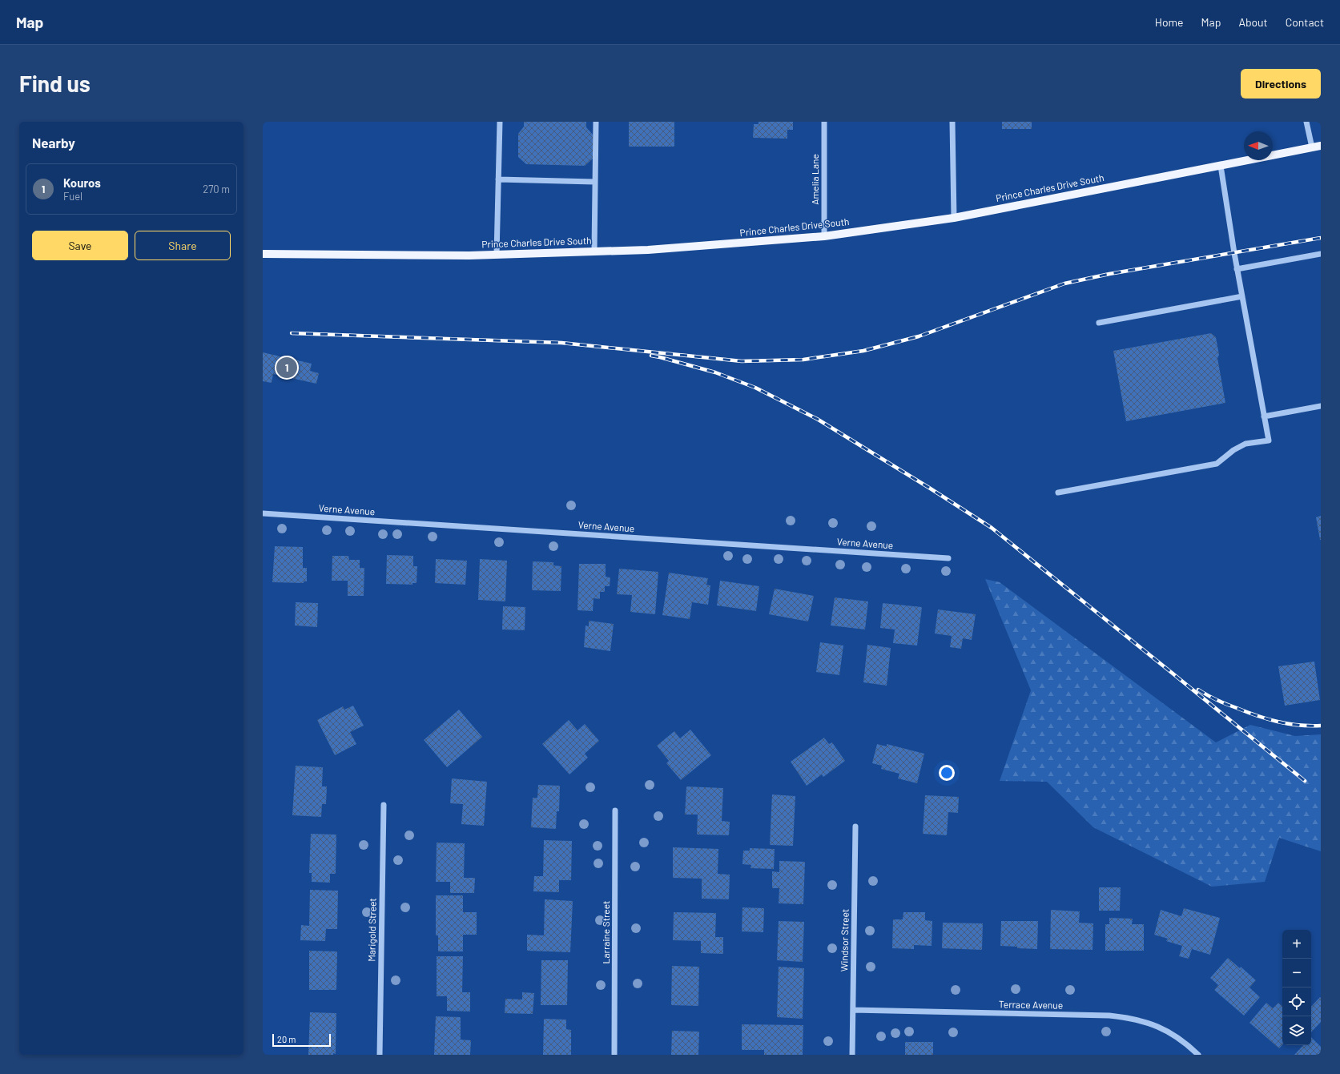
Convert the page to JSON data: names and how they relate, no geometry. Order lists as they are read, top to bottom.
{
  "streets": {
    "main road": ["Prince Charles Drive South"],
    "street": [
      "Amelia Lane",
      "Verne Avenue",
      "Marigold Street",
      "Larraine Street",
      "Windsor Street",
      "Terrace Avenue"
    ]
  },
  "crossings": [
    ["Amelia Lane", "Prince Charles Drive South"],
    ["Windsor Street", "Terrace Avenue"]
  ],
  "scale_bar": "20 m",
  "north": "left",
  "page": {
    "header": "Map",
    "nav": [
      "Home",
      "Map",
      "About",
      "Contact"
    ],
    "buttons": [
      "Directions",
      ["Save", "Share"]
    ],
    "title": "Find us",
    "heading": "Nearby",
    "list": [
      {
        "mark": "1",
        "name": "Kouros",
        "note": "Fuel",
        "value": "270 m"
      }
    ],
    "pins": "1",
    "map_buttons": ["+", "−"],
    "scale": "20 m"
  }
}
